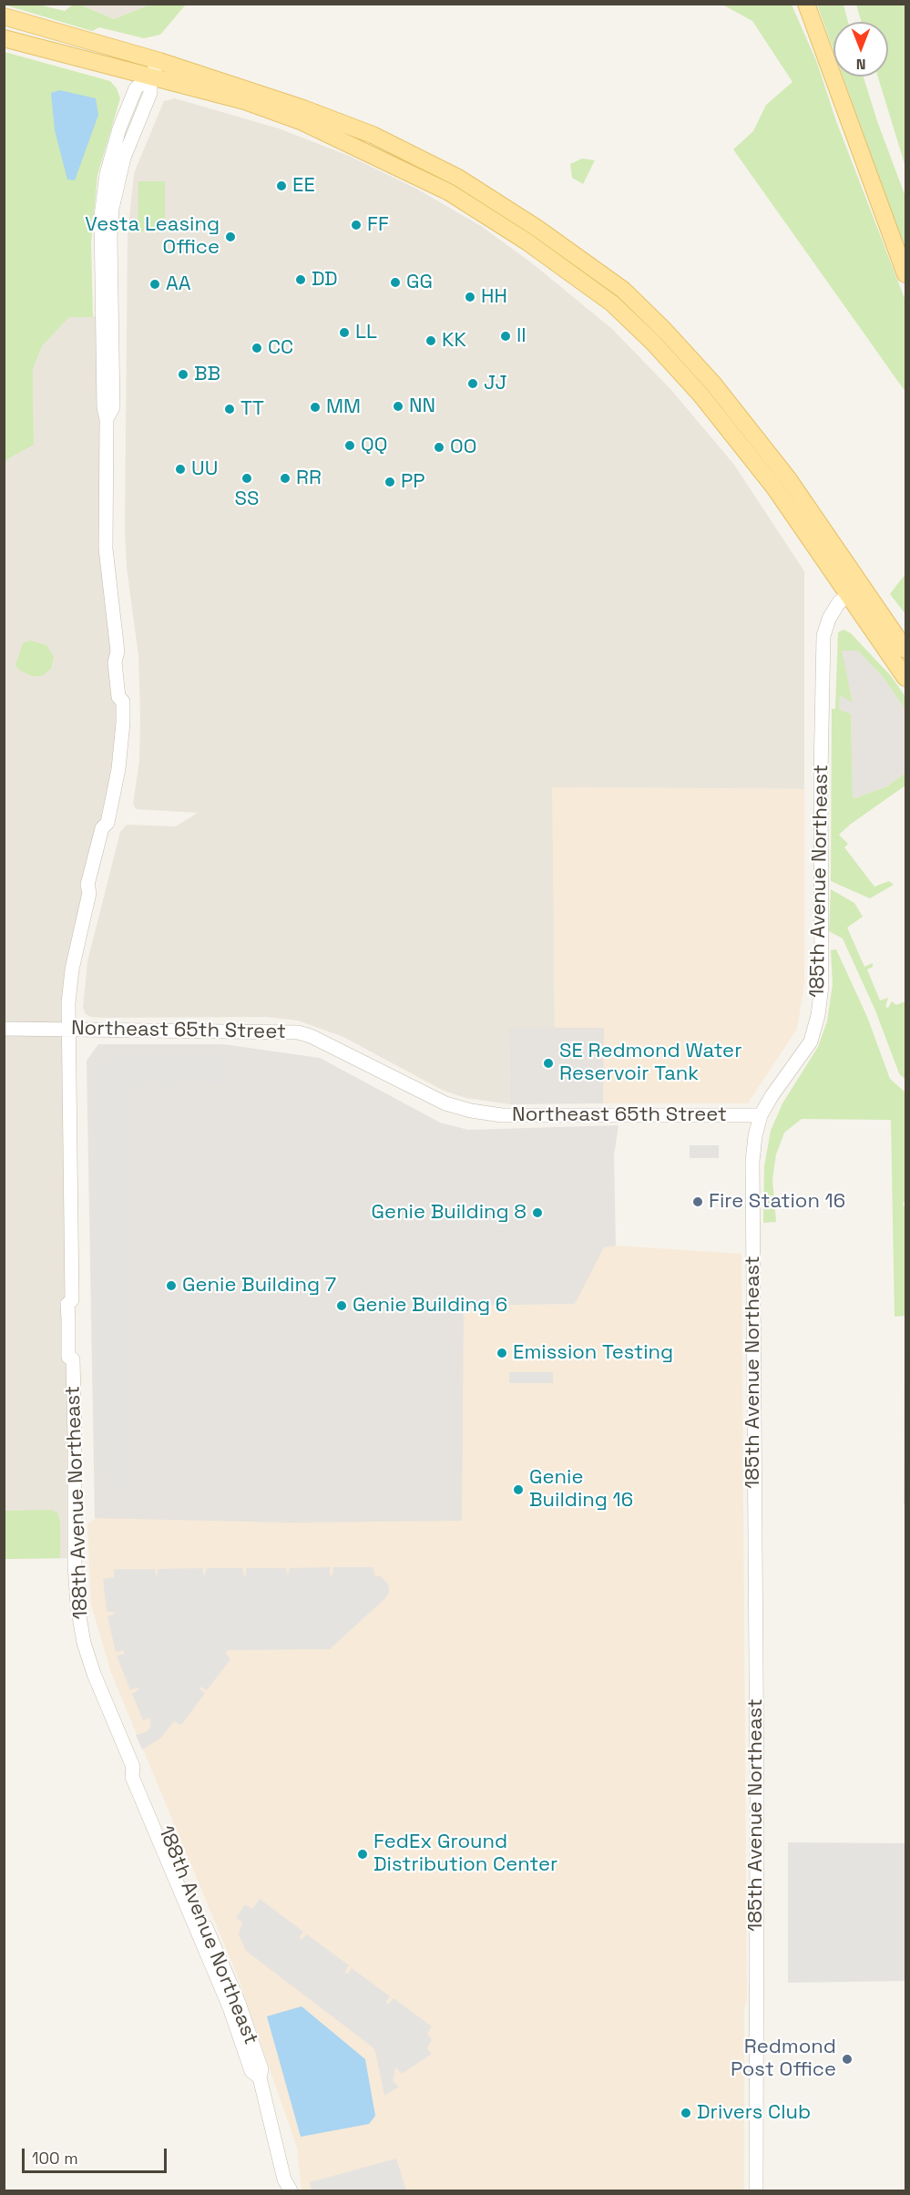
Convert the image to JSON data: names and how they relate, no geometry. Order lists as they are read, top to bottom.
{
  "streets": {
    "street": ["185th Avenue Northeast", "Northeast 65th Street", "188th Avenue Northeast"]
  },
  "crossings": [
    ["185th Avenue Northeast", "Northeast 65th Street"],
    ["Northeast 65th Street", "188th Avenue Northeast"]
  ],
  "places": [
    "EE",
    "FF",
    "Vesta Leasing Office",
    "DD",
    "GG",
    "AA",
    "HH",
    "LL",
    "II",
    "KK",
    "CC",
    "BB",
    "JJ",
    "NN",
    "MM",
    "TT",
    "QQ",
    "OO",
    "UU",
    "SS",
    "RR",
    "PP",
    "SE Redmond Water Reservoir Tank",
    "Fire Station 16",
    "Genie Building 8",
    "Genie Building 7",
    "Genie Building 6",
    "Emission Testing",
    "Genie Building 16",
    "FedEx Ground Distribution Center",
    "Redmond Post Office",
    "Drivers Club"
  ],
  "scale_bar": "100 m",
  "north": "bottom"
}
